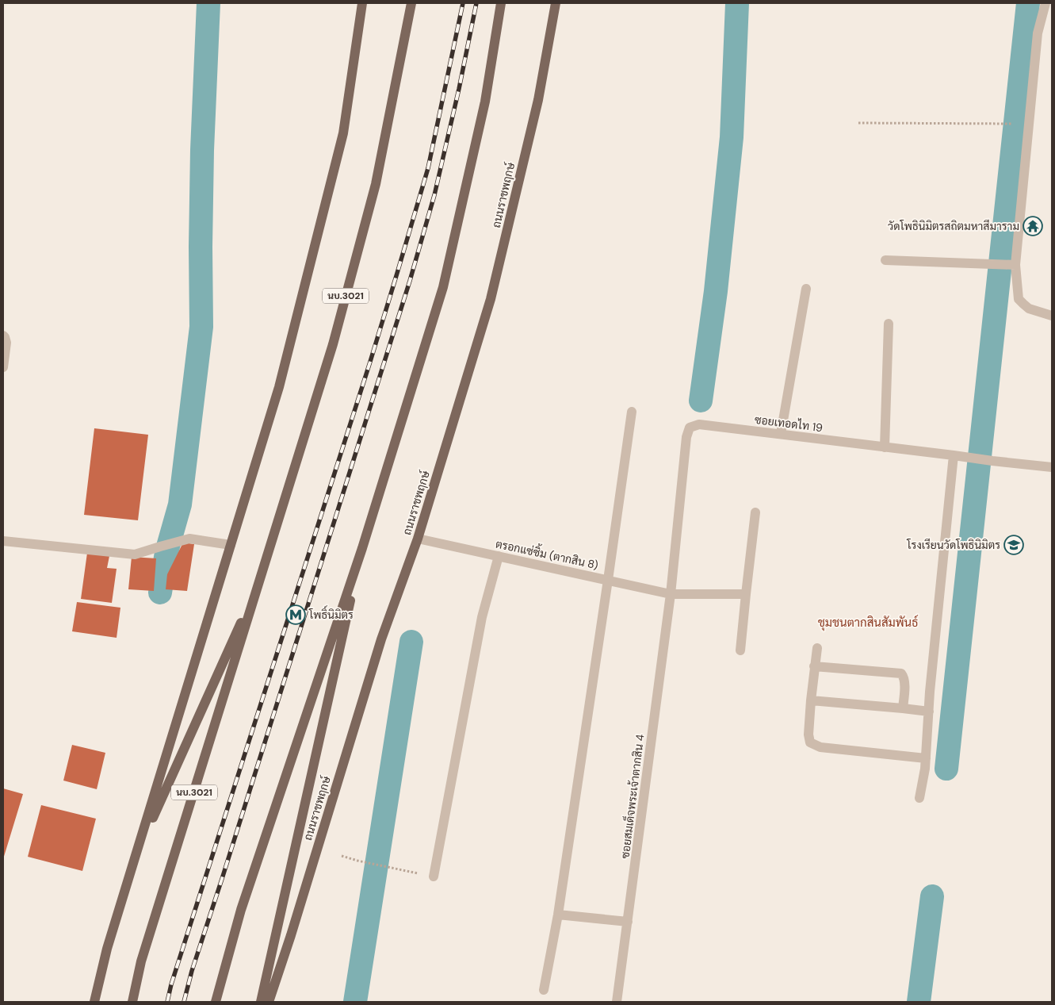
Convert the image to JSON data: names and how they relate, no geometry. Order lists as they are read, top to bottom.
{
  "streets": {
    "main road": ["ถนนราชพฤกษ์", "นบ.3021"],
    "street": ["ซอยเทอดไท 19", "ตรอกแซ่ซิ้ม (ตากสิน 8)", "ซอยสมเด็จพระเจ้าตากสิน 4"]
  },
  "crossings": [
    ["ถนนราชพฤกษ์", "ตรอกแซ่ซิ้ม (ตากสิน 8)"],
    ["ซอยเทอดไท 19", "ตรอกแซ่ซิ้ม (ตากสิน 8)"],
    ["ซอยเทอดไท 19", "ซอยสมเด็จพระเจ้าตากสิน 4"],
    ["ตรอกแซ่ซิ้ม (ตากสิน 8)", "ซอยสมเด็จพระเจ้าตากสิน 4"]
  ],
  "districts": ["ชุมชนตากสินสัมพันธ์"],
  "places": {
    "temple": ["วัดโพธินิมิตรสถิตมหาสีมาราม"],
    "school or university": ["โรงเรียนวัดโพธินิมิตร"],
    "metro station": ["โพธิ์นิมิตร"]
  }
}
